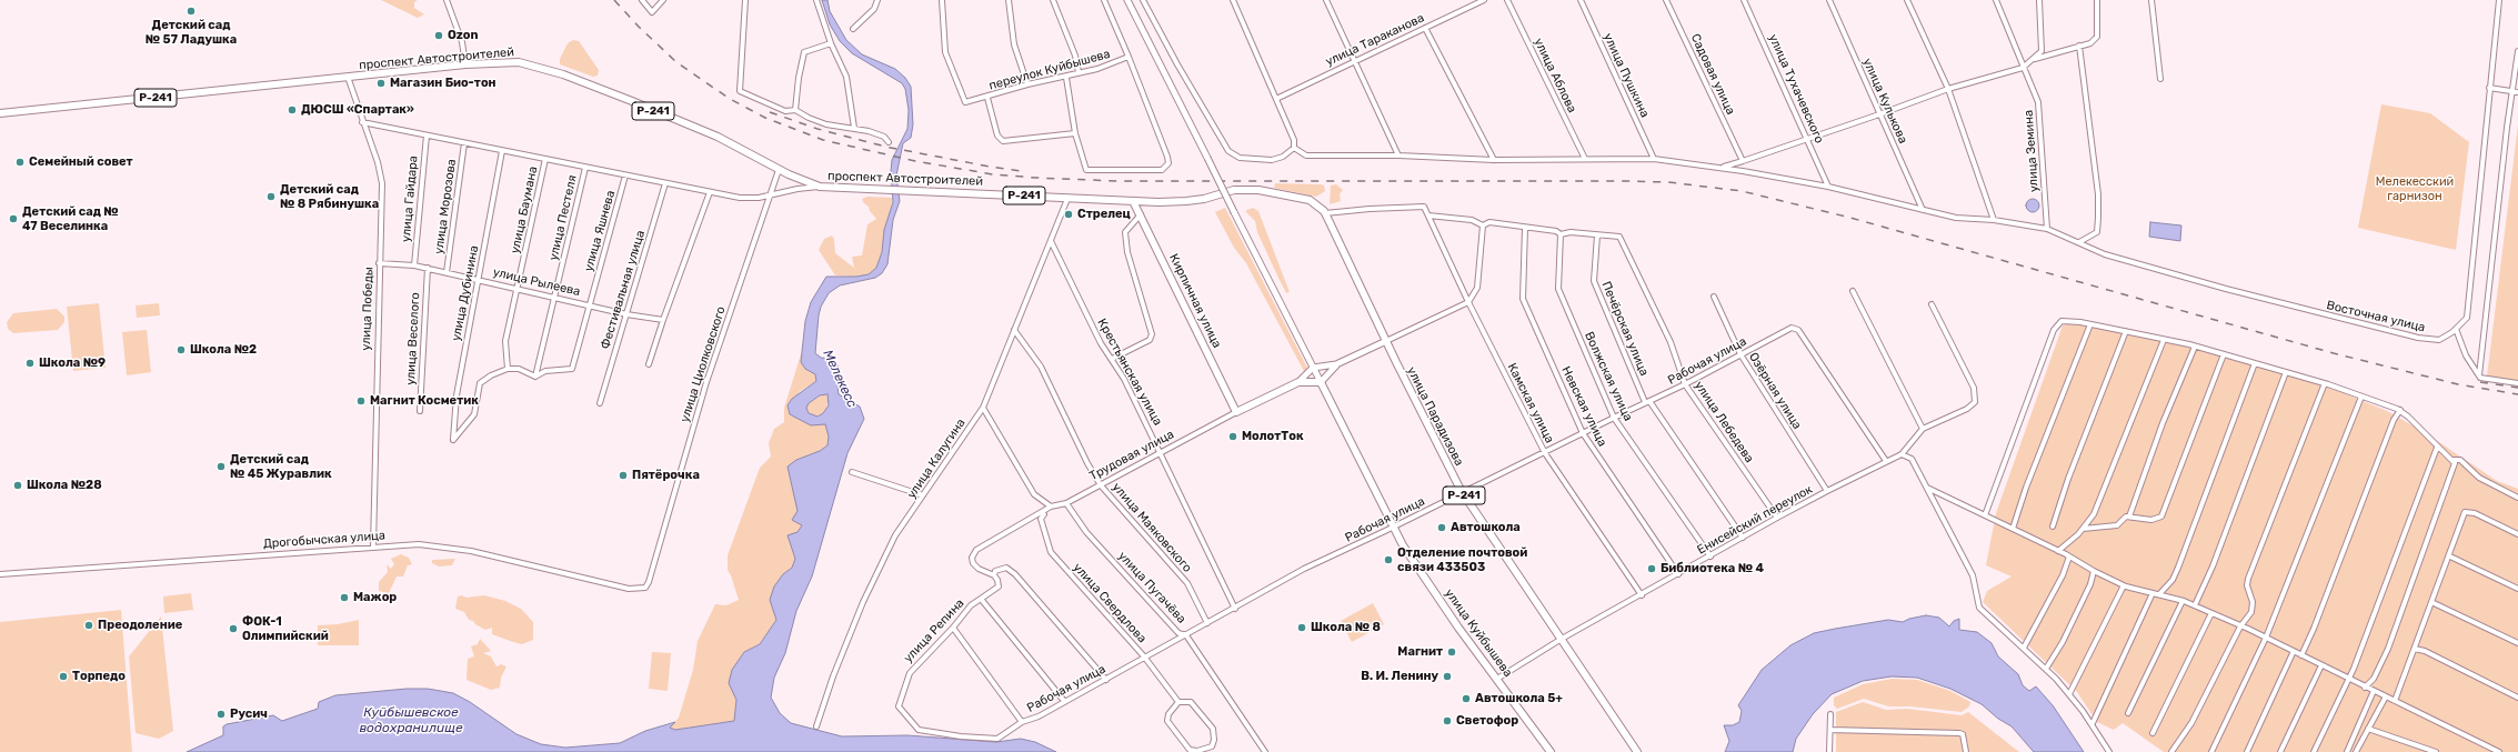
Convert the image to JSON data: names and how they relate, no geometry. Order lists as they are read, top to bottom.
{
  "streets": {
    "highway": [
      "проспект Автостроителей",
      "Р-241",
      "Кирпичная улица",
      "улица Парадизова",
      "Трудовая улица",
      "улица Куйбышева"
    ],
    "street": [
      "улица Тараканова",
      "переулок Куйбышева",
      "Садовая улица",
      "улица Аблова",
      "улица Пушкина",
      "улица Тухачевского",
      "улица Кулькова",
      "улица Земина",
      "улица Гайдара",
      "улица Морозова",
      "улица Баумана",
      "улица Пестеля",
      "улица Яшнева",
      "улица Рылеева",
      "Фестивальная улица",
      "улица Дубинина",
      "улица Победы",
      "Восточная улица",
      "Печёрская улица",
      "улица Веселого",
      "Рабочая улица",
      "улица Циолковского",
      "Крестьянская улица",
      "Волжская улица",
      "Озёрная улица",
      "Камская улица",
      "Невская улица",
      "улица Лебедева",
      "улица Калугина",
      "Енисейский переулок",
      "улица Маяковского",
      "Дрогобычская улица",
      "улица Пугачёва",
      "улица Свердлова",
      "улица Репина"
    ]
  },
  "crossings": [
    ["проспект Автостроителей", "Кирпичная улица"],
    ["проспект Автостроителей", "улица Победы"],
    ["проспект Автостроителей", "улица Циолковского"],
    ["проспект Автостроителей", "улица Парадизова"],
    ["проспект Автостроителей", "улица Калугина"],
    ["улица Аблова", "Восточная улица"],
    ["улица Пушкина", "Восточная улица"],
    ["улица Тухачевского", "Восточная улица"],
    ["улица Кулькова", "Восточная улица"],
    ["улица Земина", "Восточная улица"],
    ["улица Гайдара", "улица Рылеева"],
    ["улица Морозова", "улица Рылеева"],
    ["улица Баумана", "улица Рылеева"],
    ["улица Баумана", "улица Дубинина"],
    ["улица Пестеля", "улица Яшнева"],
    ["улица Пестеля", "улица Рылеева"],
    ["улица Яшнева", "улица Рылеева"],
    ["улица Рылеева", "Фестивальная улица"],
    ["улица Рылеева", "улица Дубинина"],
    ["улица Рылеева", "улица Победы"],
    ["улица Рылеева", "улица Веселого"],
    ["Кирпичная улица", "Трудовая улица"],
    ["улица Победы", "Дрогобычская улица"],
    ["Печёрская улица", "Рабочая улица"],
    ["Печёрская улица", "улица Лебедева"],
    ["Печёрская улица", "Енисейский переулок"],
    ["Рабочая улица", "Крестьянская улица"],
    ["Рабочая улица", "Волжская улица"],
    ["Рабочая улица", "Озёрная улица"],
    ["Рабочая улица", "Камская улица"],
    ["Рабочая улица", "Невская улица"],
    ["Рабочая улица", "улица Парадизова"],
    ["Рабочая улица", "улица Лебедева"],
    ["Рабочая улица", "Енисейский переулок"],
    ["Рабочая улица", "улица Маяковского"],
    ["Рабочая улица", "улица Пугачёва"],
    ["Рабочая улица", "улица Свердлова"],
    ["Рабочая улица", "улица Репина"],
    ["Рабочая улица", "улица Куйбышева"],
    ["улица Циолковского", "Дрогобычская улица"],
    ["Крестьянская улица", "Трудовая улица"],
    ["Крестьянская улица", "улица Калугина"],
    ["Волжская улица", "Енисейский переулок"],
    ["Озёрная улица", "Енисейский переулок"],
    ["Камская улица", "улица Парадизова"],
    ["Камская улица", "Енисейский переулок"],
    ["Невская улица", "Енисейский переулок"],
    ["улица Парадизова", "Енисейский переулок"],
    ["улица Лебедева", "Енисейский переулок"],
    ["Трудовая улица", "улица Маяковского"],
    ["Трудовая улица", "улица Пугачёва"],
    ["улица Калугина", "улица Маяковского"],
    ["Енисейский переулок", "улица Куйбышева"]
  ],
  "water": ["Мелекесс", "Куйбышевское водохранилище"],
  "parks": ["Мелекесский гарнизон"],
  "places": [
    "Детский сад № 57 Ладушка",
    "Ozon",
    "Магазин Био-тон",
    "ДЮСШ «Спартак»",
    "Семейный совет",
    "Детский сад № 8 Рябинушка",
    "Стрелец",
    "Детский сад № 47 Веселинка",
    "Школа №2",
    "Школа №9",
    "Магнит Косметик",
    "МолотТок",
    "Детский сад № 45 Журавлик",
    "Пятёрочка",
    "Школа №28",
    "Автошкола",
    "Отделение почтовой связи 433503",
    "Библиотека № 4",
    "Мажор",
    "Преодоление",
    "Школа № 8",
    "ФОК-1 Олимпийский",
    "Магнит",
    "Торпедо",
    "В. И. Ленину",
    "Автошкола 5+",
    "Русич",
    "Светофор"
  ]
}
